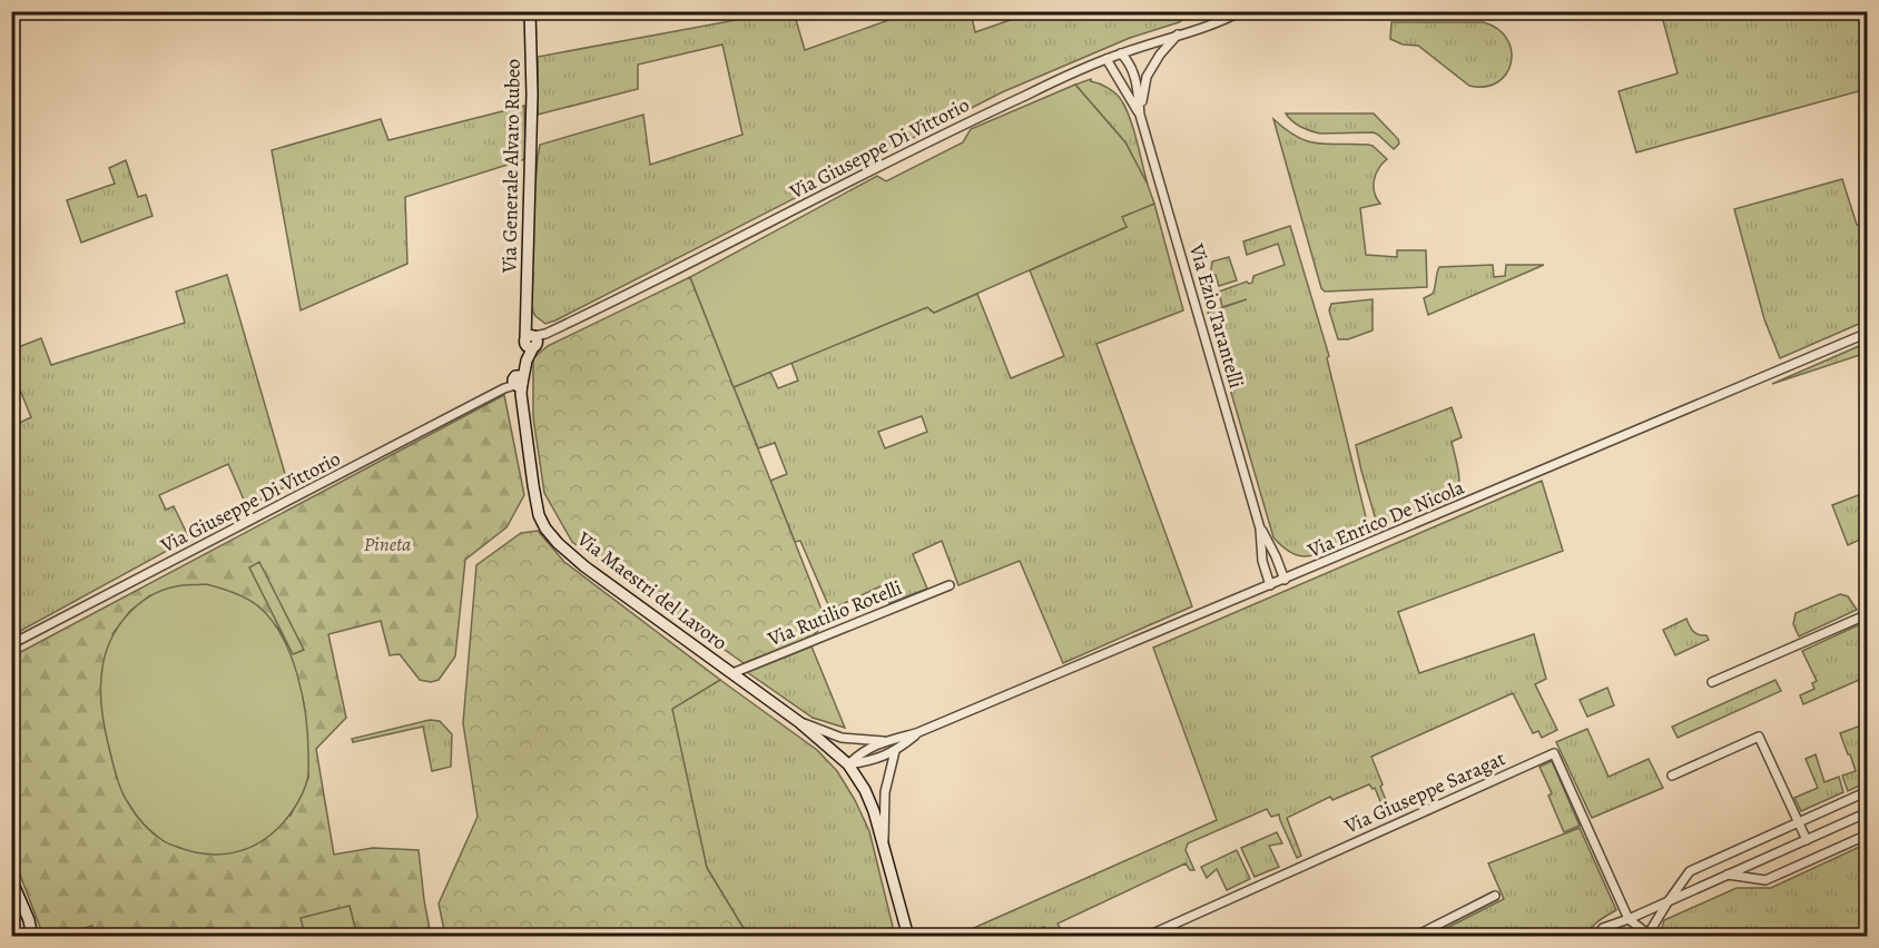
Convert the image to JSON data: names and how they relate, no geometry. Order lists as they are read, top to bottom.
{
  "streets": {
    "street": [
      "Via Giuseppe Di Vittorio",
      "Via Generale Alvaro Rubeo",
      "Via Ezio Tarantelli",
      "Via Enrico De Nicola",
      "Via Maestri del Lavoro",
      "Via Rutilio Rotelli",
      "Via Giuseppe Saragat"
    ]
  },
  "crossings": [
    ["Via Giuseppe Di Vittorio", "Via Generale Alvaro Rubeo"],
    ["Via Giuseppe Di Vittorio", "Via Maestri del Lavoro"],
    ["Via Generale Alvaro Rubeo", "Via Maestri del Lavoro"],
    ["Via Maestri del Lavoro", "Via Rutilio Rotelli"]
  ],
  "parks": ["Pineta"]
}
